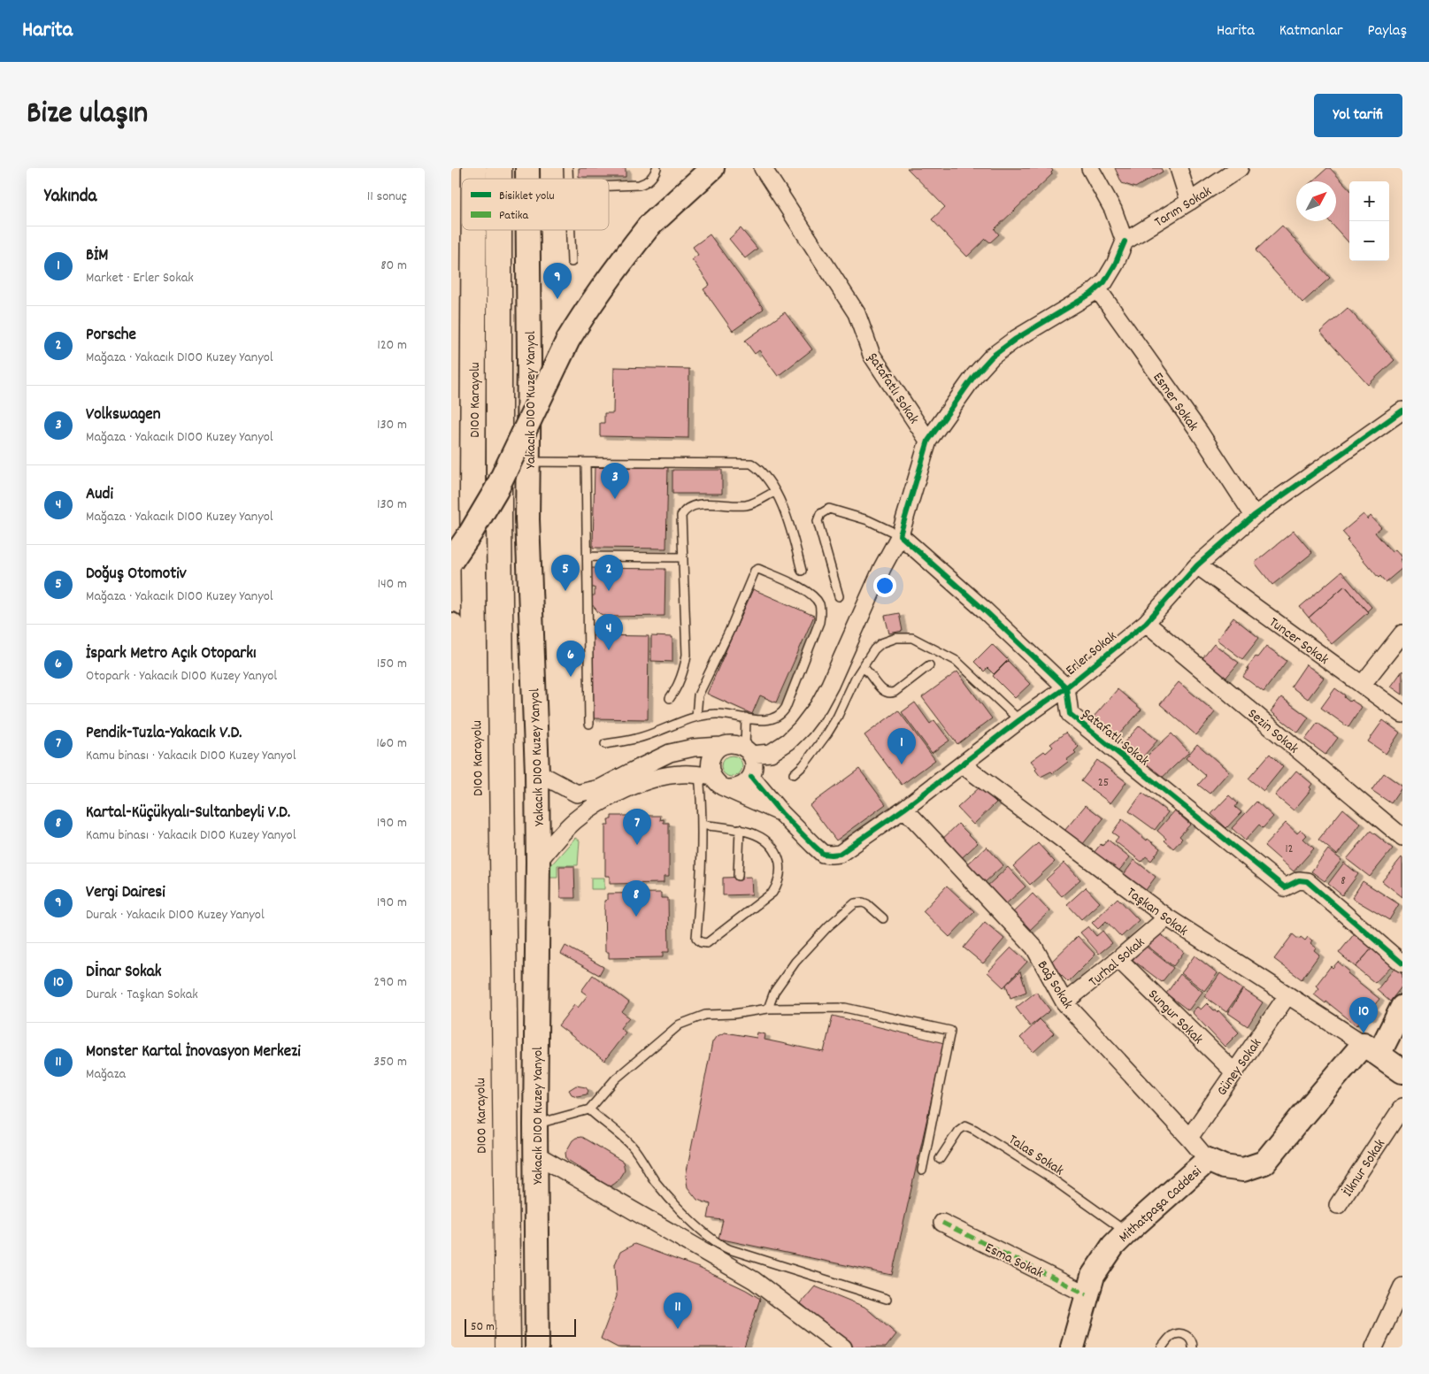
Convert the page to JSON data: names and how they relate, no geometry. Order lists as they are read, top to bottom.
{
  "streets": {
    "highway": ["D100 Karayolu"],
    "main road": ["Yakacık D100 Kuzey Yanyol", "Mithatpaşa Caddesi"],
    "street": [
      "Tarım Sokak",
      "Şatafatlı Sokak",
      "Esmer Sokak",
      "Tuncer Sokak",
      "Erler Sokak",
      "Sezin Sokak",
      "Taşkan Sokak",
      "Turhal Sokak",
      "Bağ Sokak",
      "Sungur Sokak",
      "Güney Sokak",
      "İlknur Sokak",
      "Esma Sokak"
    ],
    "lane": ["Talas Sokak"]
  },
  "crossings": [
    ["Şatafatlı Sokak", "Erler Sokak"],
    ["Esmer Sokak", "Erler Sokak"],
    ["Tuncer Sokak", "Erler Sokak"],
    ["Erler Sokak", "Sezin Sokak"],
    ["Erler Sokak", "Taşkan Sokak"],
    ["Erler Sokak", "Bağ Sokak"],
    ["Taşkan Sokak", "Turhal Sokak"],
    ["Taşkan Sokak", "Güney Sokak"],
    ["Taşkan Sokak", "Mithatpaşa Caddesi"],
    ["Turhal Sokak", "Bağ Sokak"],
    ["Turhal Sokak", "Sungur Sokak"],
    ["Bağ Sokak", "Güney Sokak"],
    ["Bağ Sokak", "Mithatpaşa Caddesi"],
    ["Sungur Sokak", "Güney Sokak"],
    ["Talas Sokak", "Mithatpaşa Caddesi"],
    ["Mithatpaşa Caddesi", "Esma Sokak"]
  ],
  "house_numbers": ["25", "12", "8"],
  "legend": ["Bisiklet yolu", "Patika"],
  "scale_bar": "50 m",
  "north": "top right",
  "page": {
    "header": "Harita",
    "nav": ["Harita", "Katmanlar", "Paylaş"],
    "title": "Bize ulaşın",
    "buttons": "Yol tarifi",
    "heading": ["Yakında", "11 sonuç"],
    "map_buttons": ["+", "−"],
    "list": [
      {
        "mark": "1",
        "name": "BİM",
        "note": "Market · Erler Sokak",
        "value": "80 m"
      },
      {
        "mark": "2",
        "name": "Porsche",
        "note": "Mağaza · Yakacık D100 Kuzey Yanyol",
        "value": "120 m"
      },
      {
        "mark": "3",
        "name": "Volkswagen",
        "note": "Mağaza · Yakacık D100 Kuzey Yanyol",
        "value": "130 m"
      },
      {
        "mark": "4",
        "name": "Audi",
        "note": "Mağaza · Yakacık D100 Kuzey Yanyol",
        "value": "130 m"
      },
      {
        "mark": "5",
        "name": "Doğuş Otomotiv",
        "note": "Mağaza · Yakacık D100 Kuzey Yanyol",
        "value": "140 m"
      },
      {
        "mark": "6",
        "name": "İspark Metro Açık Otoparkı",
        "note": "Otopark · Yakacık D100 Kuzey Yanyol",
        "value": "150 m"
      },
      {
        "mark": "7",
        "name": "Pendik-Tuzla-Yakacık V.D.",
        "note": "Kamu binası · Yakacık D100 Kuzey Yanyol",
        "value": "160 m"
      },
      {
        "mark": "8",
        "name": "Kartal-Küçükyalı-Sultanbeyli V.D.",
        "note": "Kamu binası · Yakacık D100 Kuzey Yanyol",
        "value": "190 m"
      },
      {
        "mark": "9",
        "name": "Vergi Dairesi",
        "note": "Durak · Yakacık D100 Kuzey Yanyol",
        "value": "190 m"
      },
      {
        "mark": "10",
        "name": "Di̇nar Sokak",
        "note": "Durak · Taşkan Sokak",
        "value": "290 m"
      },
      {
        "mark": "11",
        "name": "Monster Kartal İnovasyon Merkezi",
        "note": "Mağaza",
        "value": "350 m"
      }
    ],
    "pins": [
      "9",
      "3",
      "2",
      "5",
      "4",
      "6",
      "1",
      "7",
      "8",
      "10",
      "11"
    ],
    "scale": "50 m"
  }
}
